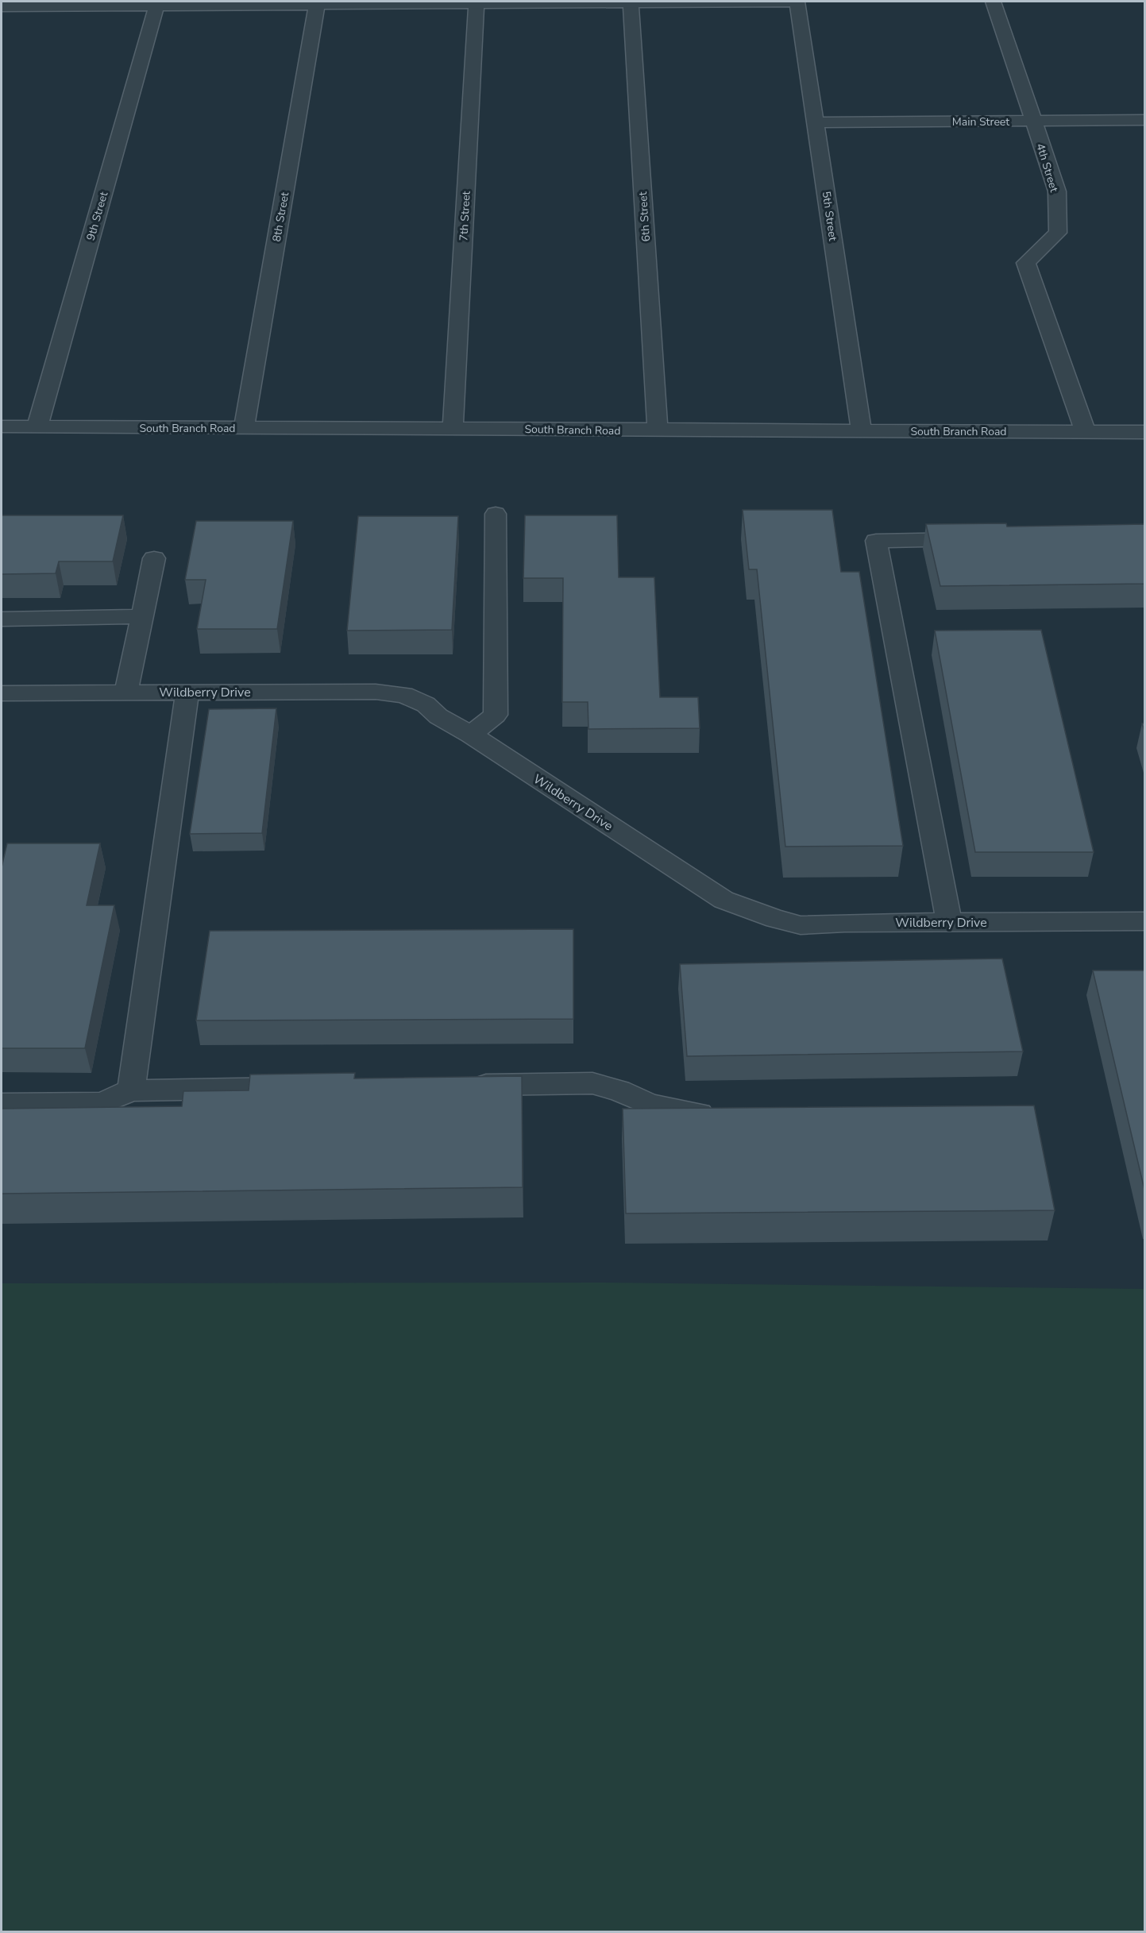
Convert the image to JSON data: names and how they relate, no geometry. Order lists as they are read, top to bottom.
{
  "streets": {
    "street": [
      "Main Street",
      "4th Street",
      "9th Street",
      "7th Street",
      "5th Street",
      "8th Street",
      "6th Street",
      "South Branch Road",
      "Wildberry Drive"
    ]
  },
  "crossings": [
    ["Main Street", "4th Street"],
    ["Main Street", "5th Street"],
    ["4th Street", "South Branch Road"],
    ["9th Street", "South Branch Road"],
    ["7th Street", "South Branch Road"],
    ["5th Street", "South Branch Road"],
    ["8th Street", "South Branch Road"],
    ["6th Street", "South Branch Road"]
  ]
}
